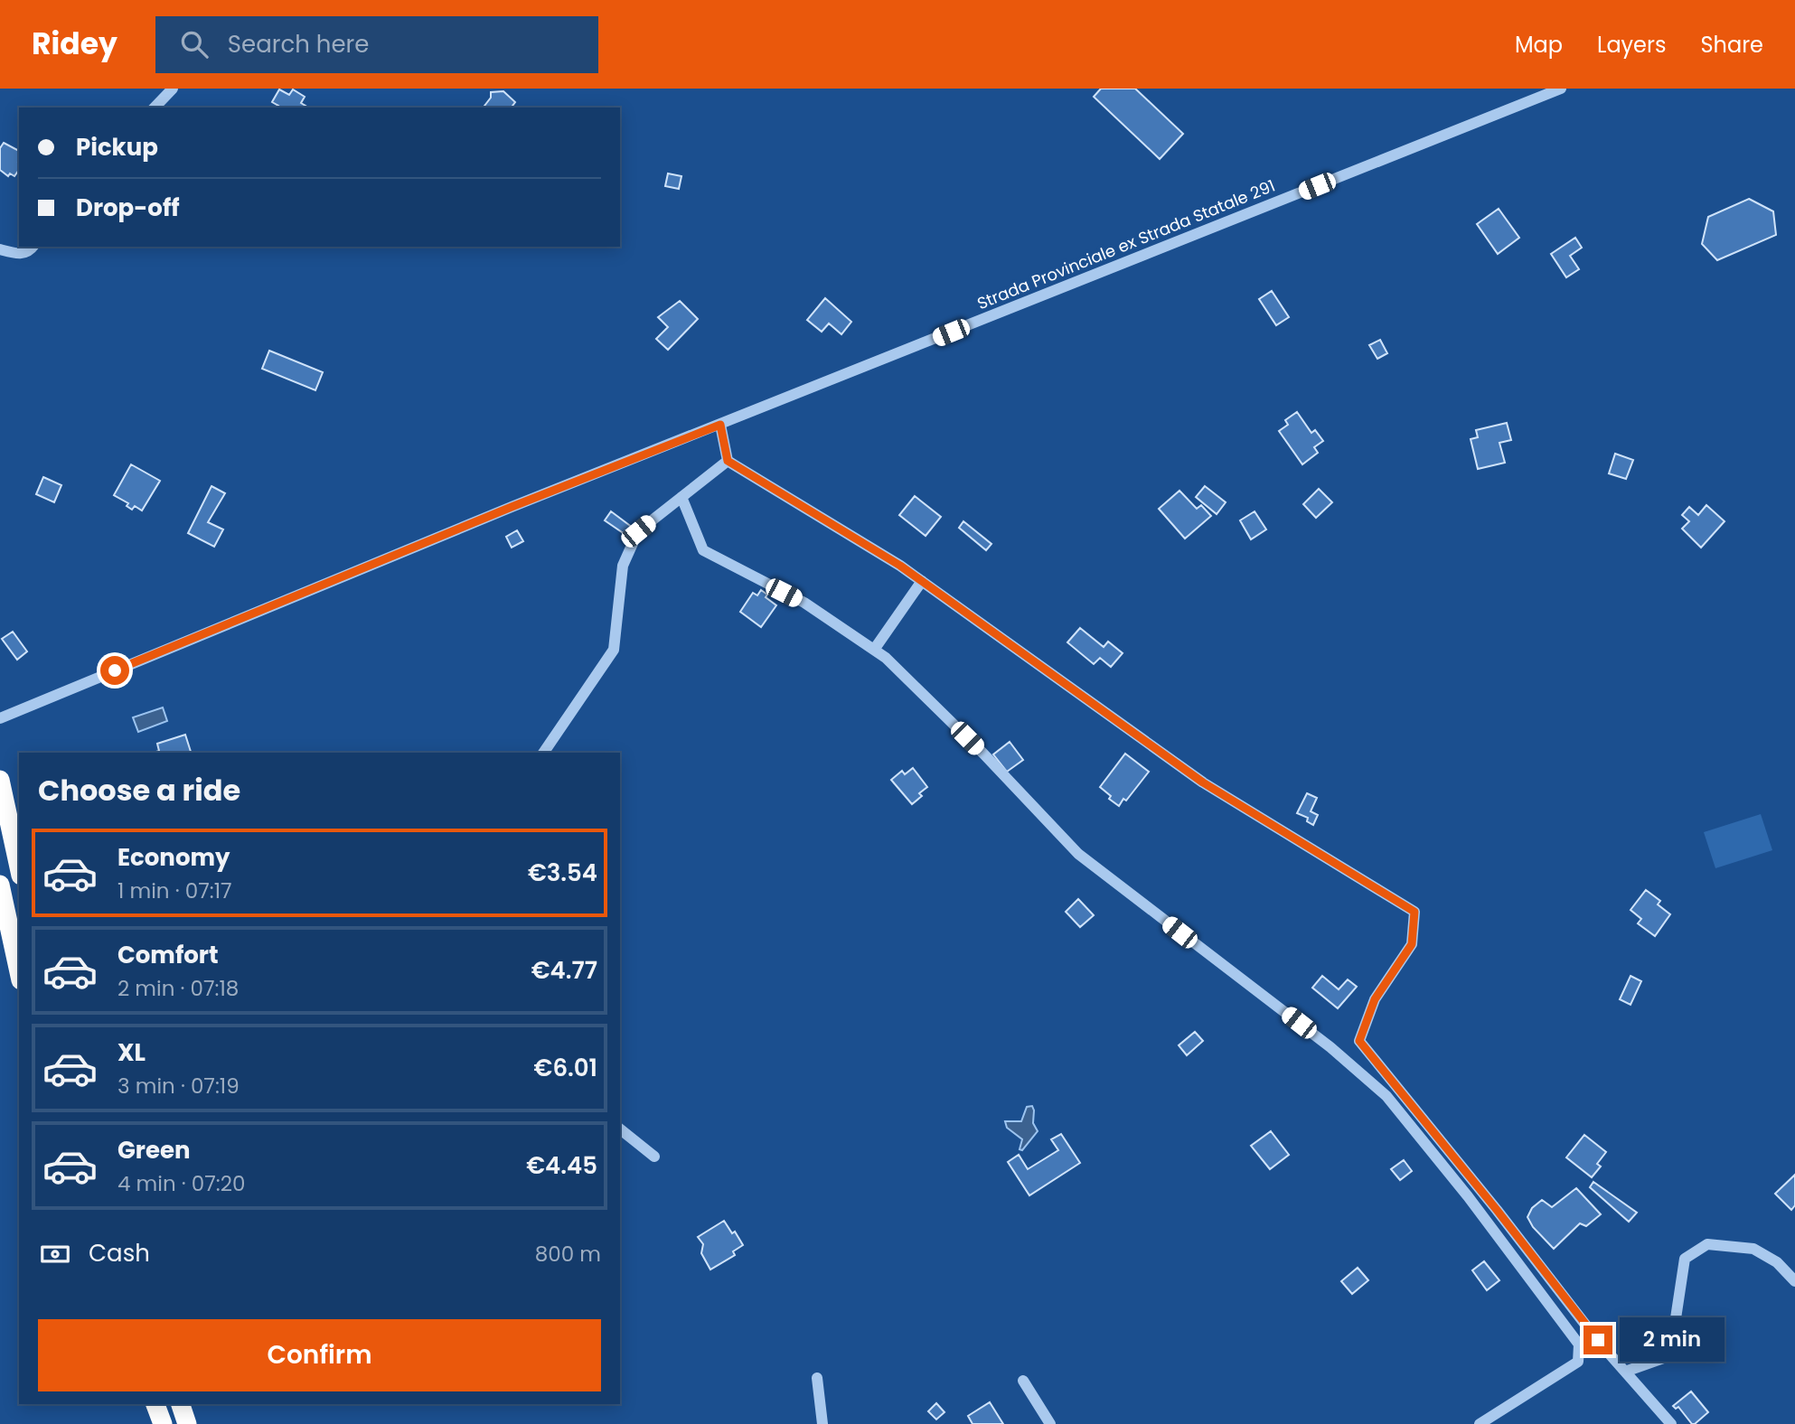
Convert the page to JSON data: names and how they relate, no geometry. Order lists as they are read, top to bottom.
{
  "streets": {
    "street": ["Strada Provinciale ex Strada Statale 291"]
  },
  "page": {
    "header": "Ridey",
    "search": "Search here",
    "nav": ["Map", "Layers", "Share"],
    "banner": ["Pickup", "Drop-off"],
    "heading": "Choose a ride",
    "list": [
      {
        "name": "Economy",
        "note": "1 min · 07:17",
        "value": "€3.54"
      },
      {
        "name": "Comfort",
        "note": "2 min · 07:18",
        "value": "€4.77"
      },
      {
        "name": "XL",
        "note": "3 min · 07:19",
        "value": "€6.01"
      },
      {
        "name": "Green",
        "note": "4 min · 07:20",
        "value": "€4.45"
      }
    ],
    "pay": ["Cash", "800 m"],
    "buttons": "Confirm",
    "bubble": "2 min"
  }
}
